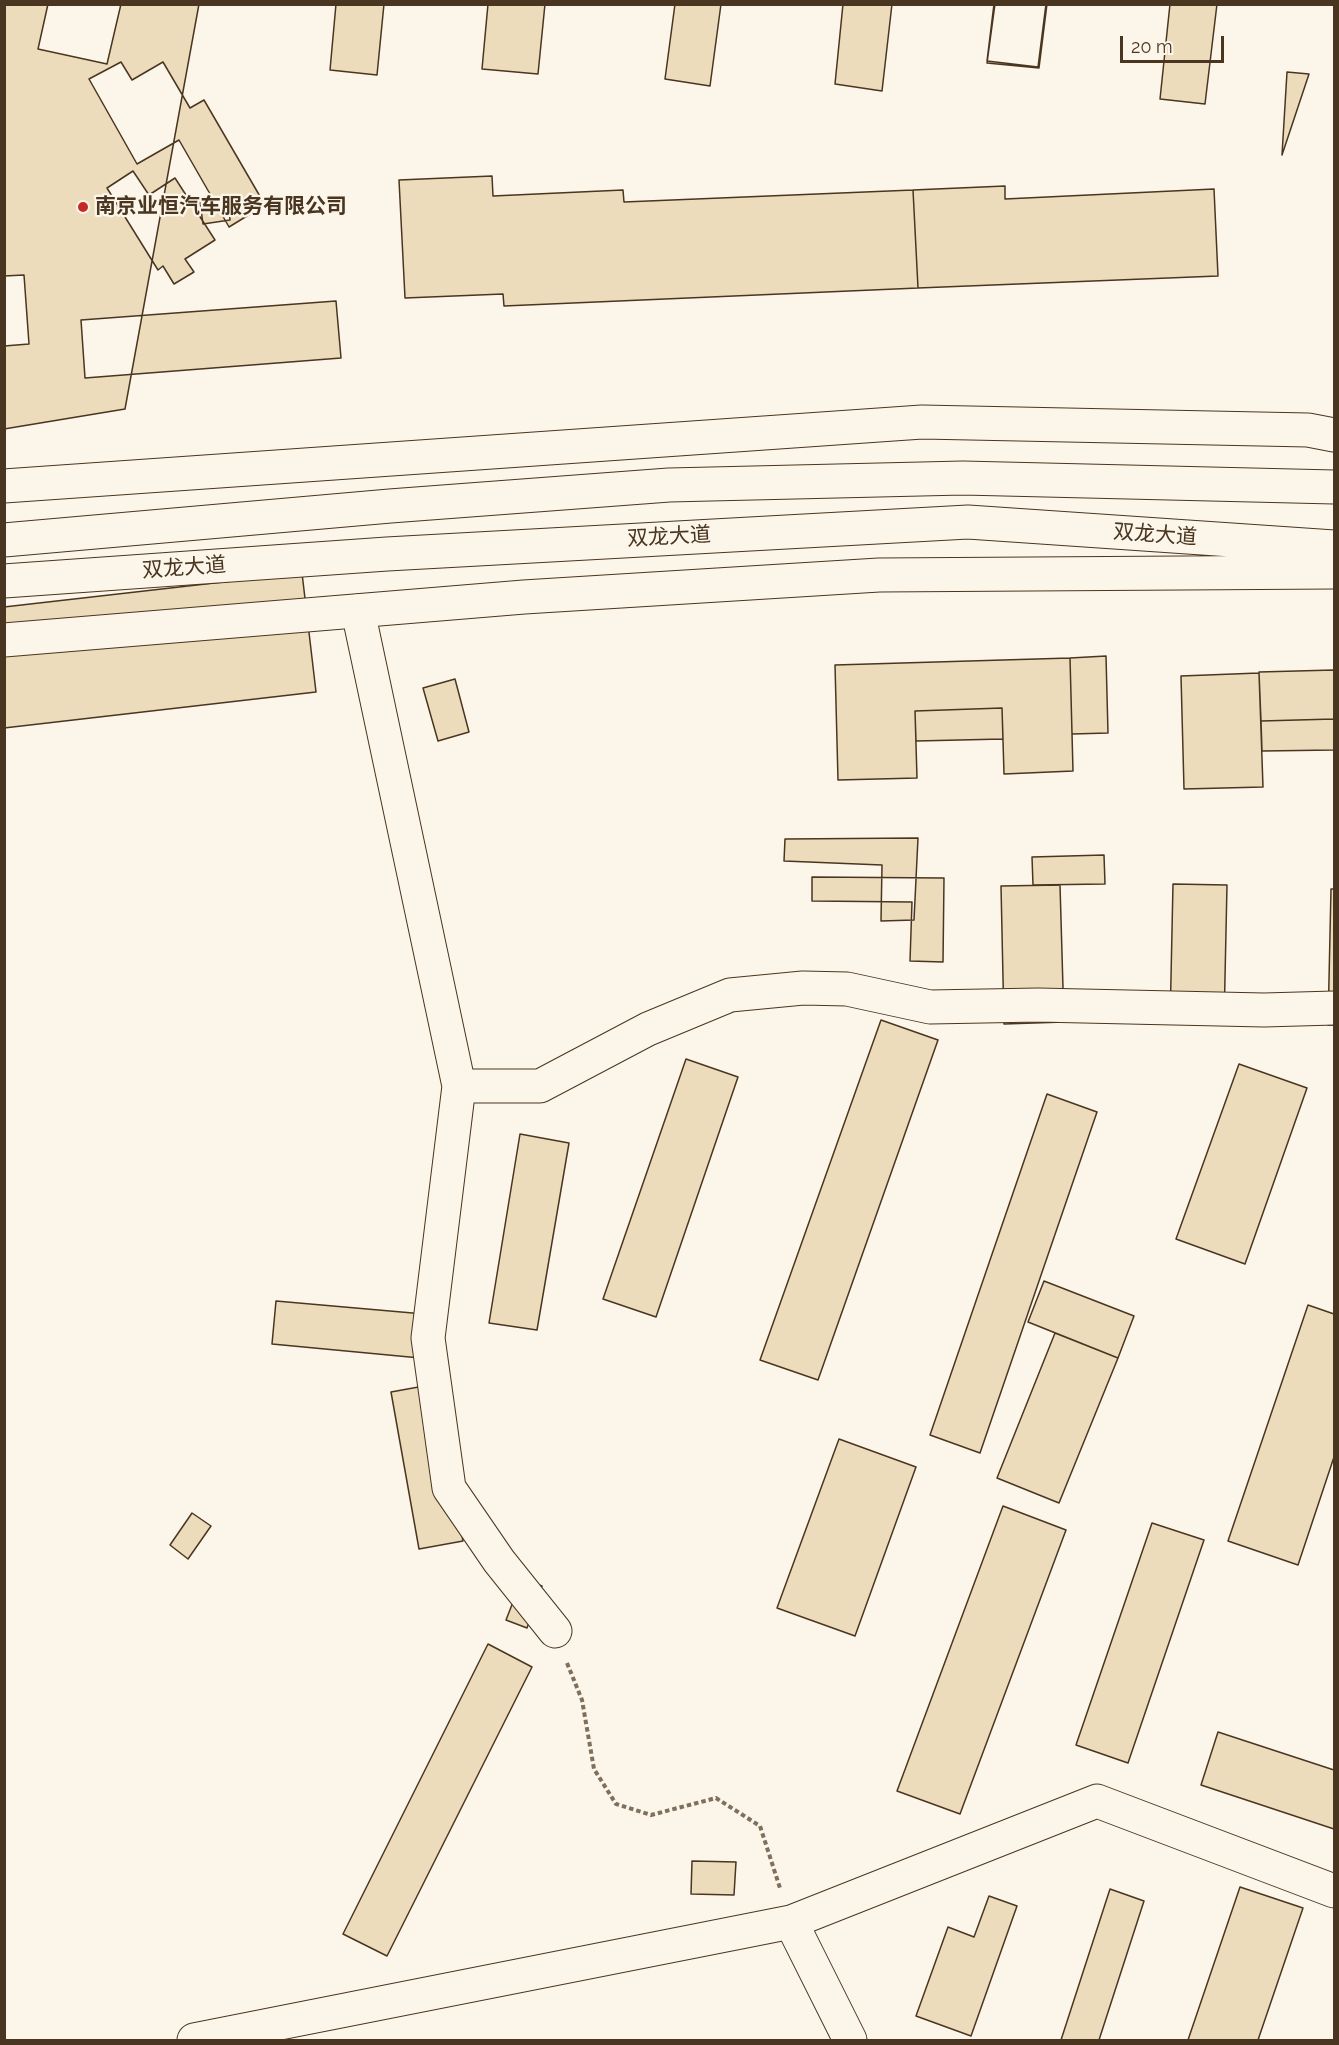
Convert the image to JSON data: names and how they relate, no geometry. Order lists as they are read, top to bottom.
{
  "streets": {
    "main road": ["双龙大道"]
  },
  "places": ["南京业恒汽车服务有限公司"],
  "scale_bar": "20 m"
}
